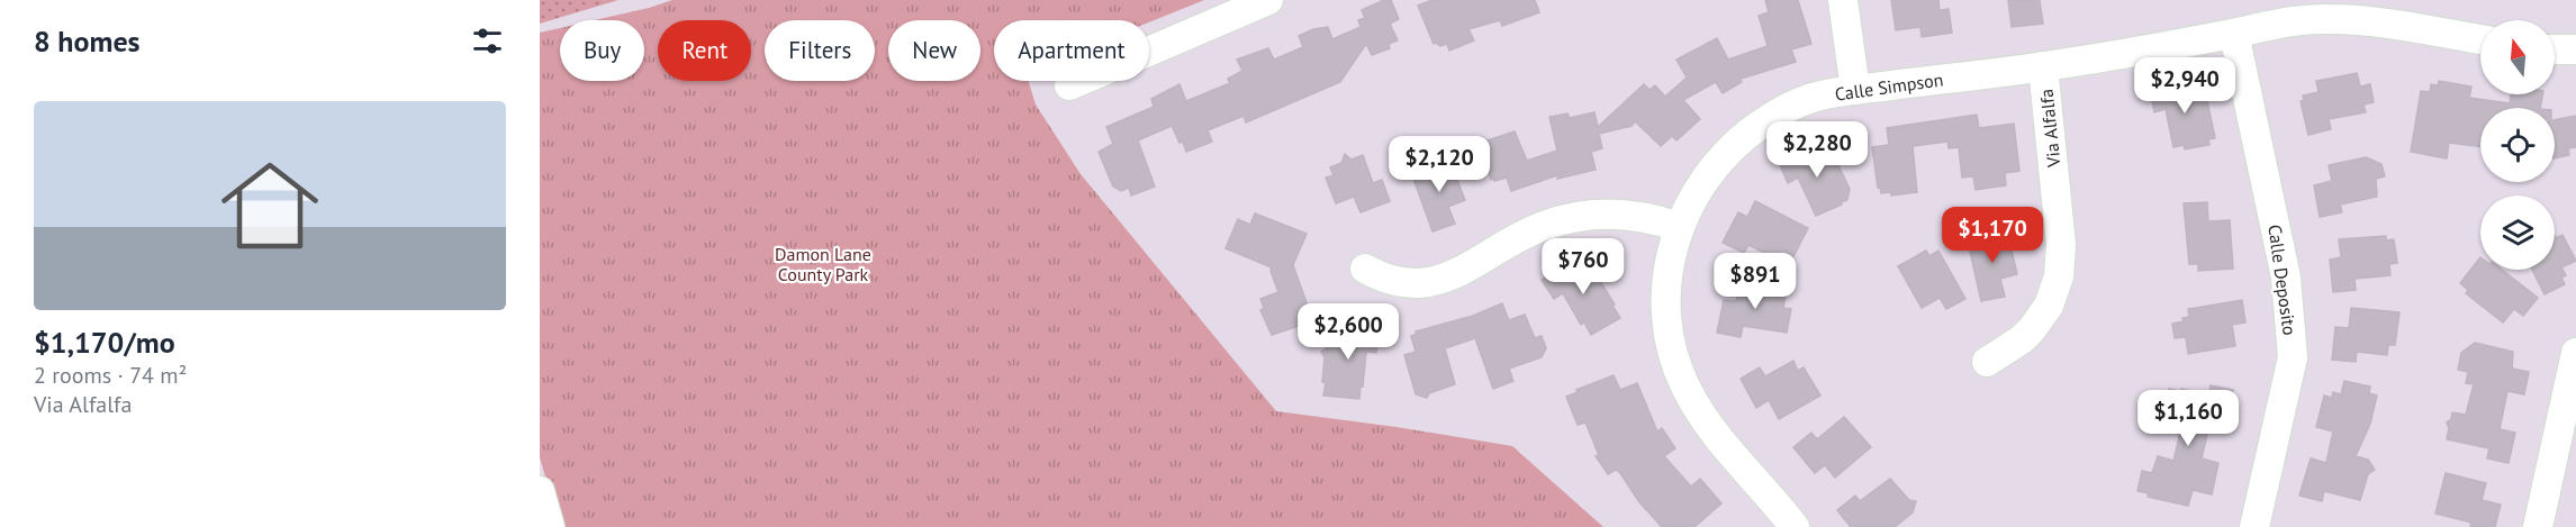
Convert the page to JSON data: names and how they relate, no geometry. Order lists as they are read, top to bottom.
{
  "streets": {
    "street": ["Calle Simpson", "Via Alfalfa", "Calle Deposito"]
  },
  "crossings": [
    ["Calle Simpson", "Via Alfalfa"],
    ["Calle Simpson", "Calle Deposito"]
  ],
  "parks": ["Damon Lane County Park"],
  "north": "top",
  "page": {
    "heading": "8 homes",
    "chip": [
      "Buy",
      "Rent",
      "Filters",
      "New",
      "Apartment"
    ],
    "price": [
      "$2,940",
      "$2,280",
      "$2,120",
      "$1,170",
      "$760",
      "$891",
      "$2,600",
      "$1,160"
    ],
    "list": [
      {
        "name": "$1,170/mo",
        "note": "2 rooms · 74 m² · Via Alfalfa"
      }
    ]
  }
}
